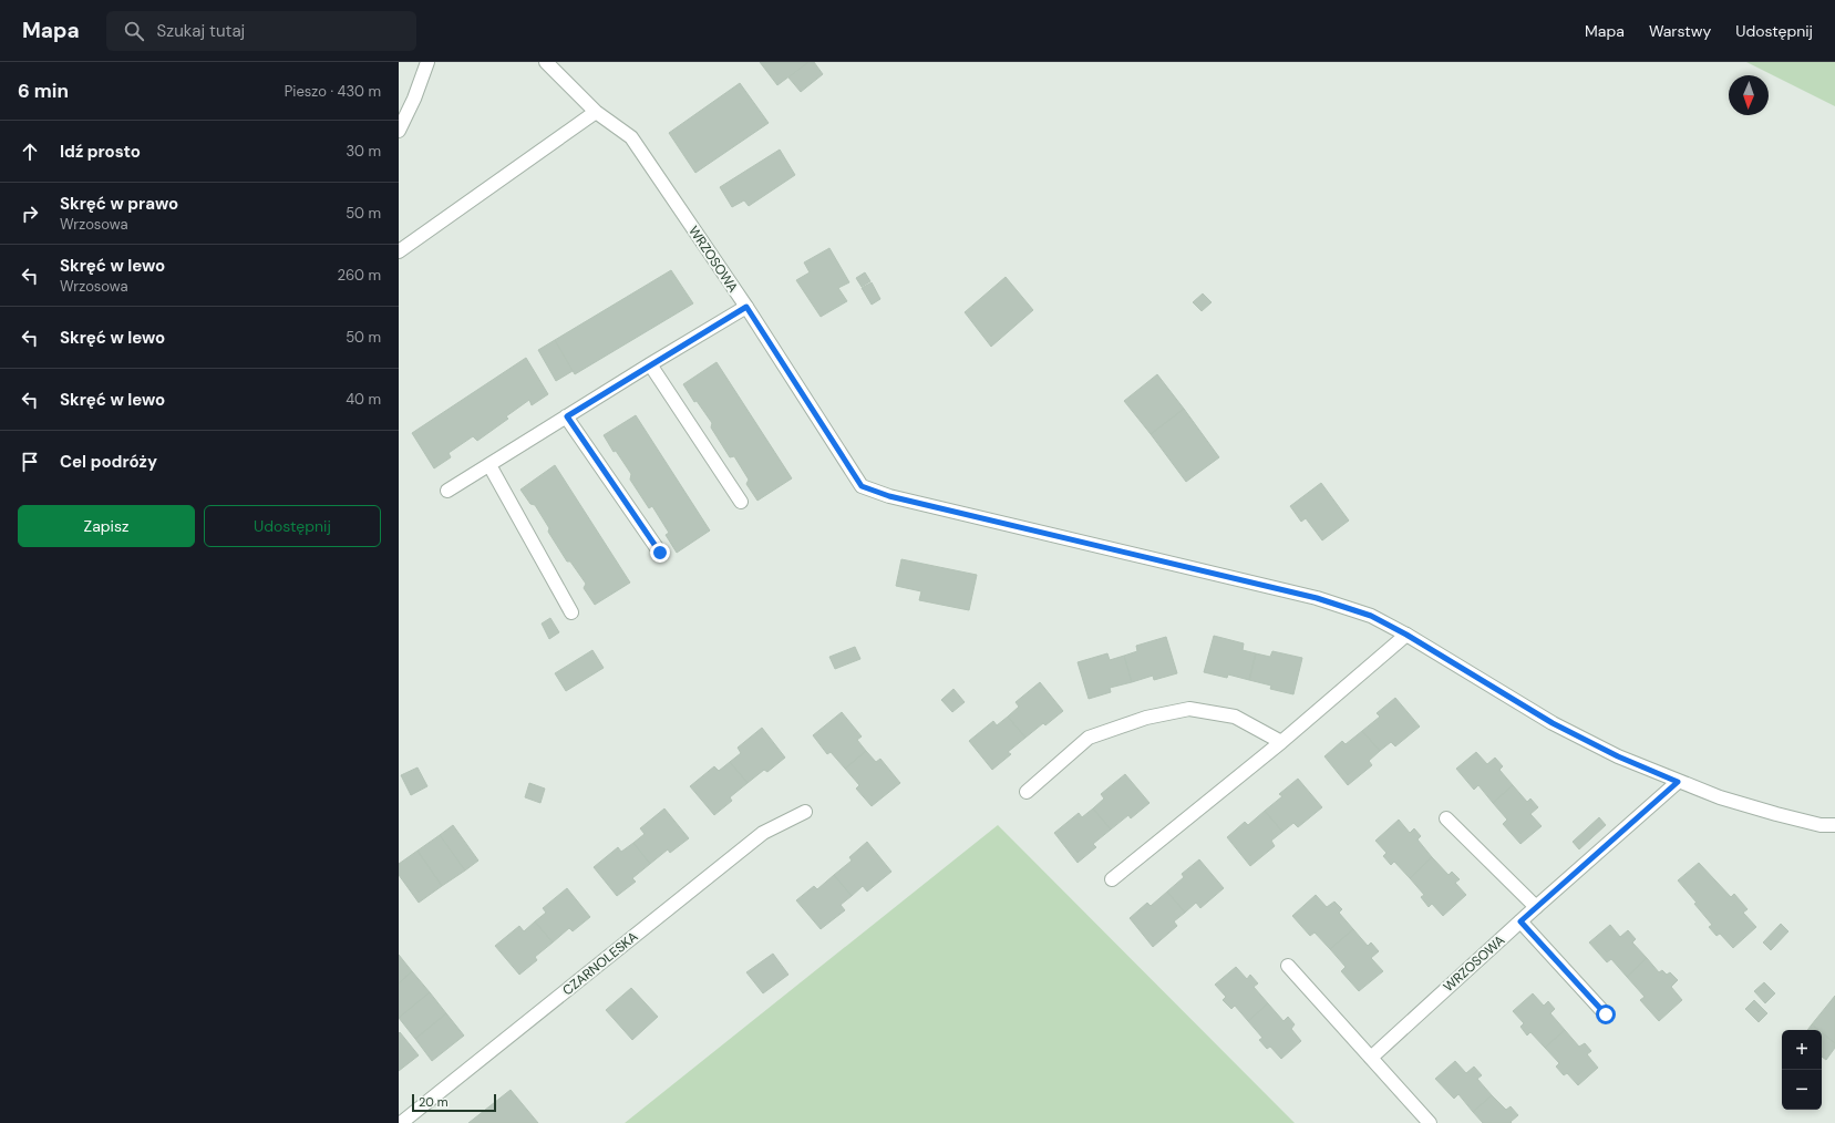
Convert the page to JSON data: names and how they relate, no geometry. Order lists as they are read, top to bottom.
{
  "streets": {
    "street": ["WRZOSOWA", "CZARNOLESKA"]
  },
  "scale_bar": "20 m",
  "north": "bottom",
  "page": {
    "header": "Mapa",
    "search": "Szukaj tutaj",
    "nav": ["Mapa", "Warstwy", "Udostępnij"],
    "heading": ["6 min", "Pieszo · 430 m"],
    "list": [
      ["Idź prosto", "30 m"],
      ["Skręć w prawo", "Wrzosowa", "50 m"],
      ["Skręć w lewo", "Wrzosowa", "260 m"],
      ["Skręć w lewo", "50 m"],
      ["Skręć w lewo", "40 m"],
      "Cel podróży"
    ],
    "buttons": ["Zapisz", "Udostępnij"],
    "map_buttons": ["+", "−"],
    "scale": "20 m"
  }
}
